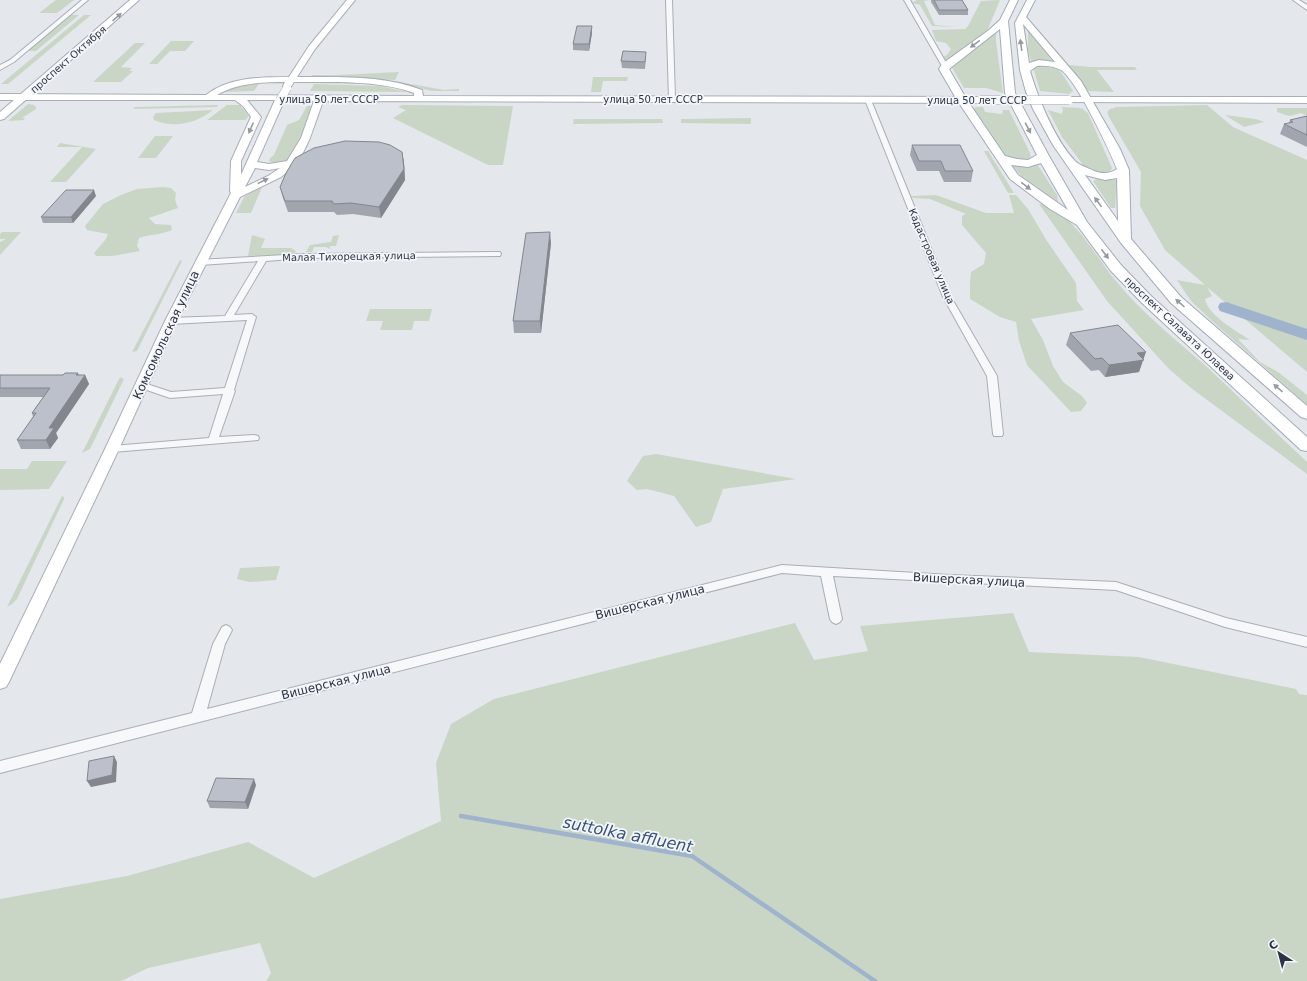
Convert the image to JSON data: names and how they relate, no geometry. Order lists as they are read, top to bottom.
{
  "streets": {
    "main road": [
      "проспект Октября",
      "улица 50 лет СССР",
      "проспект Салавата Юлаева",
      "Комсомольская улица"
    ],
    "street": ["Малая Тихорецкая улица", "Кадастровая улица", "Вишерская улица"]
  },
  "crossings": [
    ["проспект Октября", "улица 50 лет СССР"],
    ["улица 50 лет СССР", "Кадастровая улица"],
    ["Малая Тихорецкая улица", "Комсомольская улица"]
  ],
  "one_way": ["проспект Октября"],
  "water": ["suttolka affluent"],
  "north": "top left"
}
